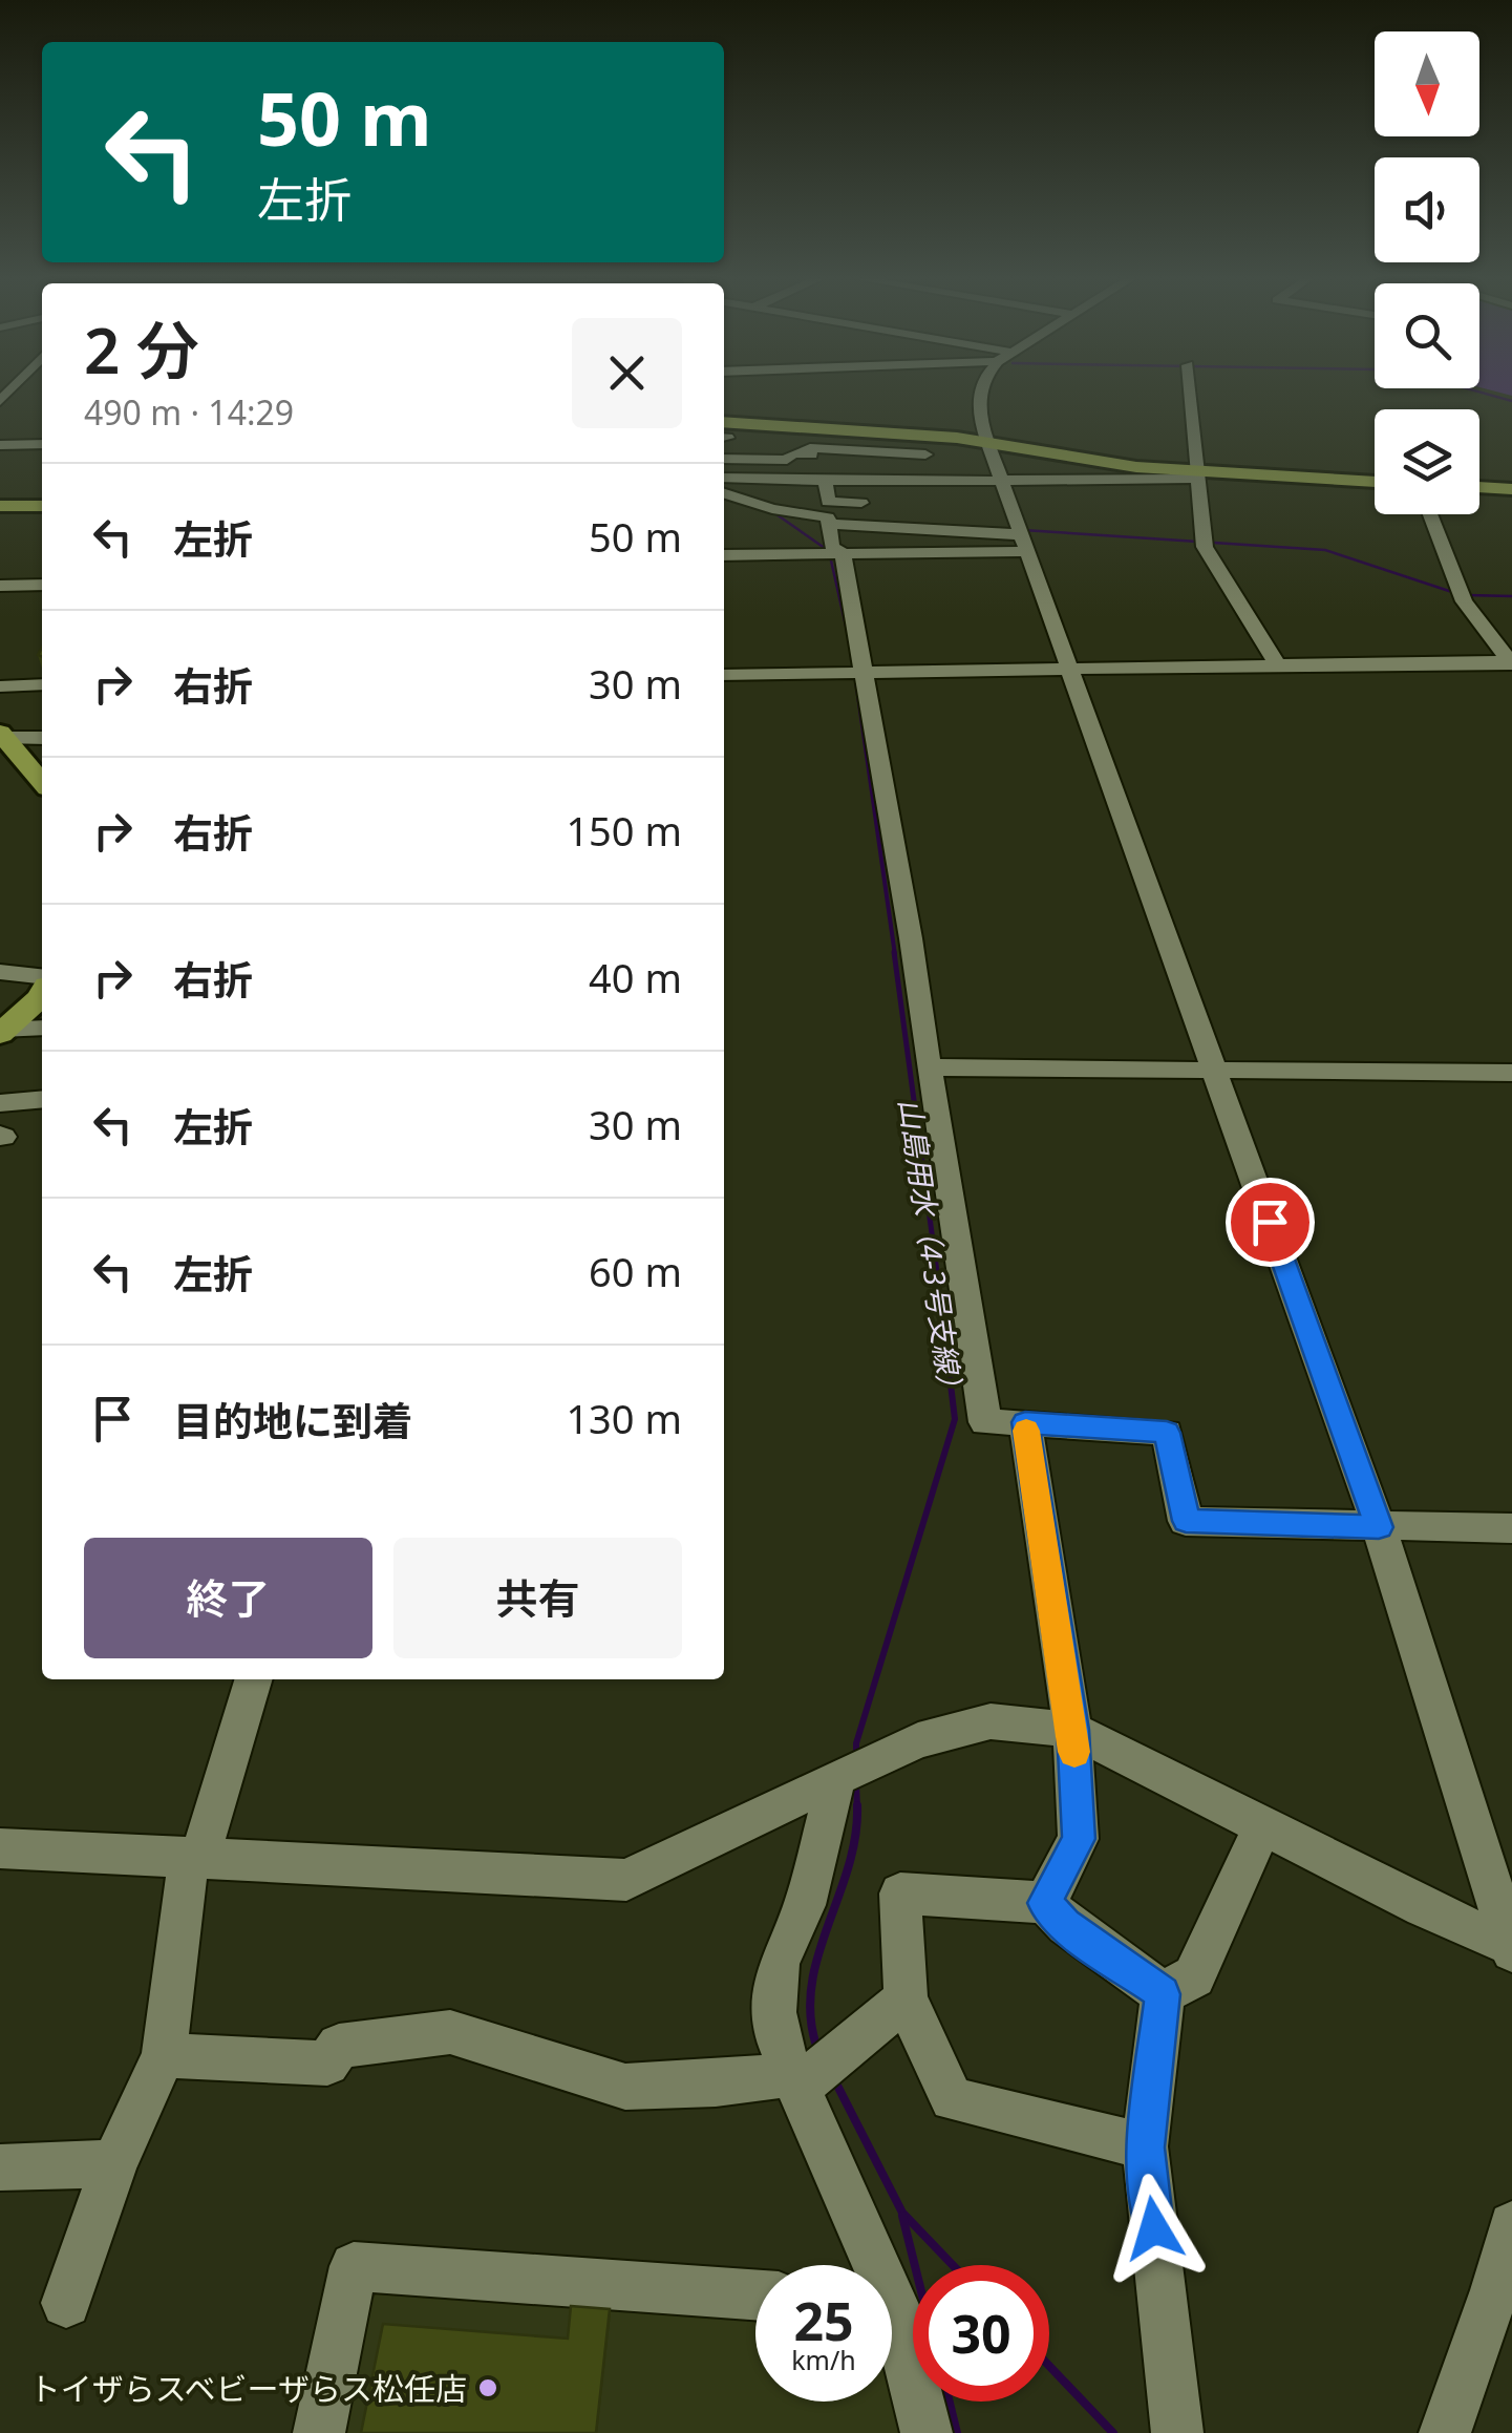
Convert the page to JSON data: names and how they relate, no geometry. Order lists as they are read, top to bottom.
{
  "water": ["山島用水（4-3号支線）"],
  "places": ["トイザらスベビーザらス松任店"],
  "north": "bottom",
  "page": {
    "turn": ["50 m", "左折"],
    "heading": ["2 分", "490 m · 14:29"],
    "list": [
      {
        "name": "左折",
        "value": "50 m"
      },
      {
        "name": "右折",
        "value": "30 m"
      },
      {
        "name": "右折",
        "value": "150 m"
      },
      {
        "name": "右折",
        "value": "40 m"
      },
      {
        "name": "左折",
        "value": "30 m"
      },
      {
        "name": "左折",
        "value": "60 m"
      },
      {
        "name": "目的地に到着",
        "value": "130 m"
      }
    ],
    "buttons": ["終了", "共有"],
    "speed": "25 km/h",
    "limit": "30"
  }
}
